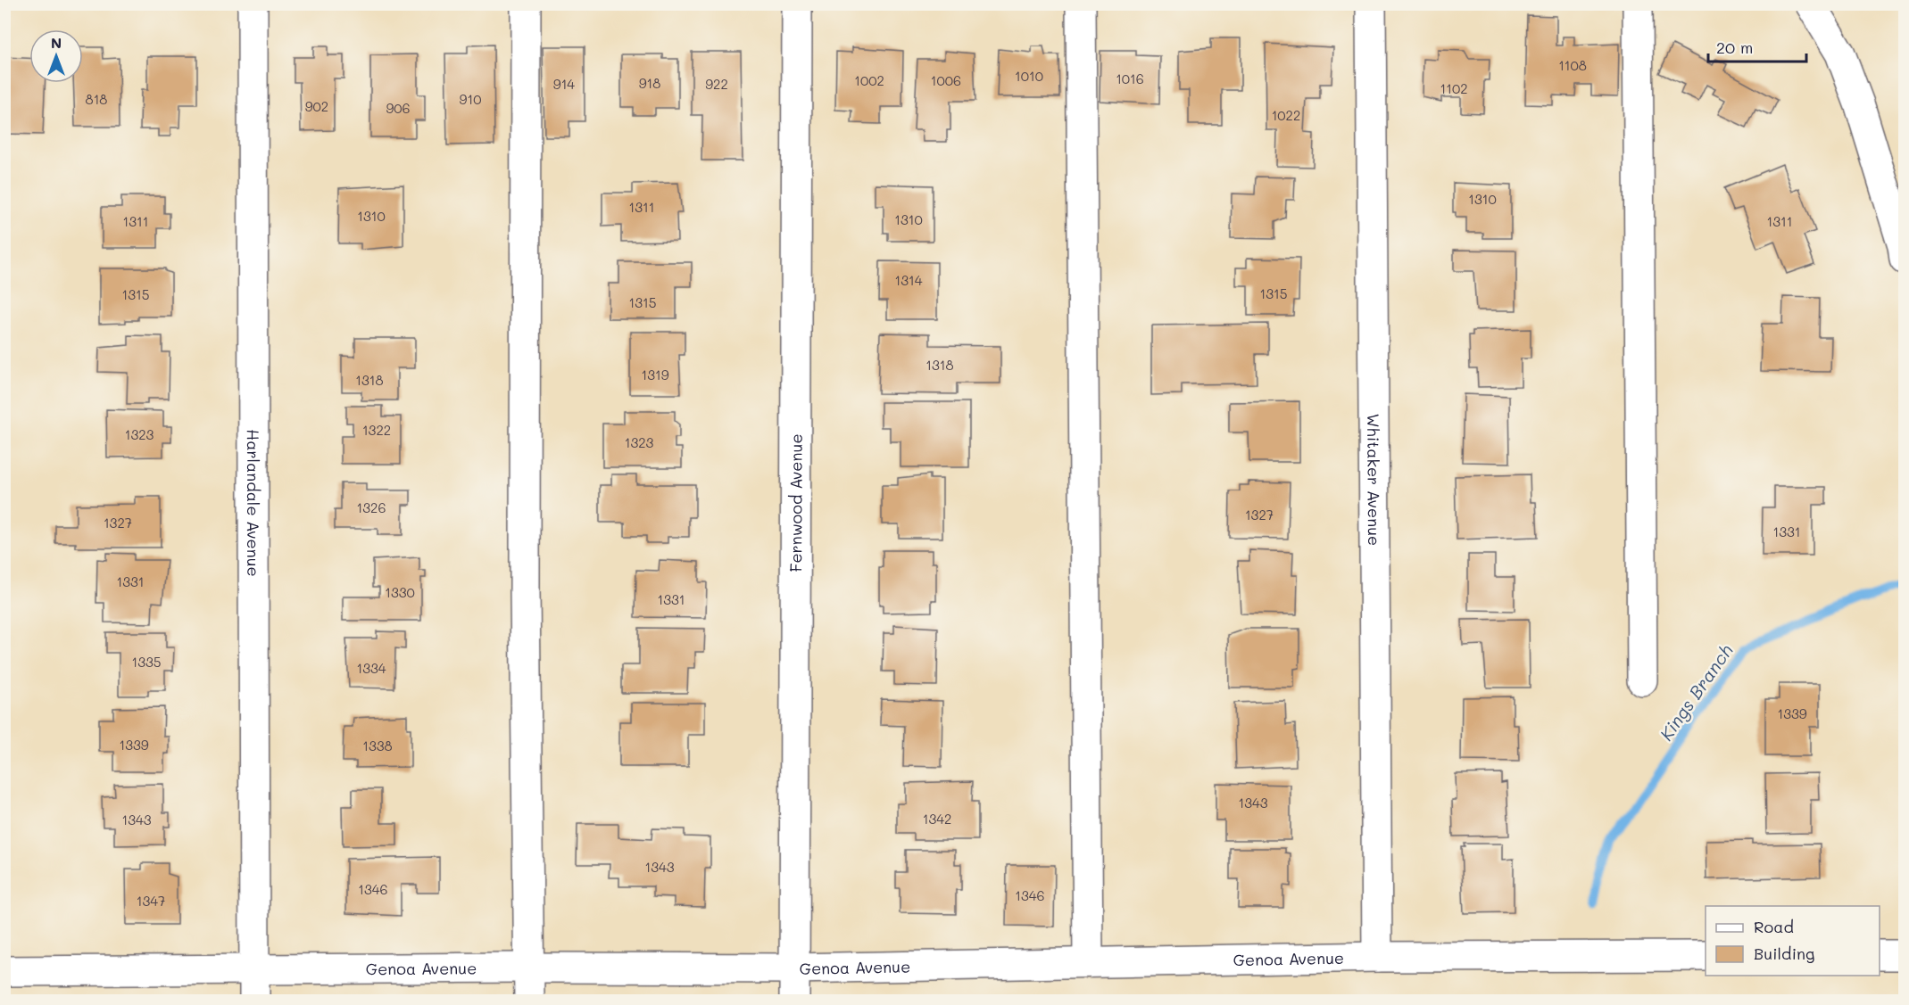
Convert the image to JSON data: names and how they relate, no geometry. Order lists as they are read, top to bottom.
{
  "streets": {
    "street": [
      "Whitaker Avenue",
      "Harlandale Avenue",
      "Fernwood Avenue",
      "Genoa Avenue"
    ]
  },
  "crossings": [
    ["Whitaker Avenue", "Genoa Avenue"],
    ["Harlandale Avenue", "Genoa Avenue"],
    ["Fernwood Avenue", "Genoa Avenue"]
  ],
  "water": ["Kings Branch"],
  "house_numbers": [
    "1108",
    "1010",
    "1016",
    "1002",
    "1006",
    "918",
    "914",
    "922",
    "1102",
    "818",
    "910",
    "902",
    "906",
    "1022",
    "1310",
    "1311",
    "1310",
    "1310",
    "1311",
    "1311",
    "1314",
    "1315",
    "1315",
    "1315",
    "1318",
    "1319",
    "1318",
    "1322",
    "1323",
    "1323",
    "1326",
    "1327",
    "1327",
    "1331",
    "1331",
    "1330",
    "1331",
    "1335",
    "1334",
    "1339",
    "1339",
    "1338",
    "1343",
    "1342",
    "1343",
    "1343",
    "1346",
    "1346",
    "1347"
  ],
  "legend": ["Road", "Building"],
  "scale_bar": "20 m",
  "north": "top"
}
